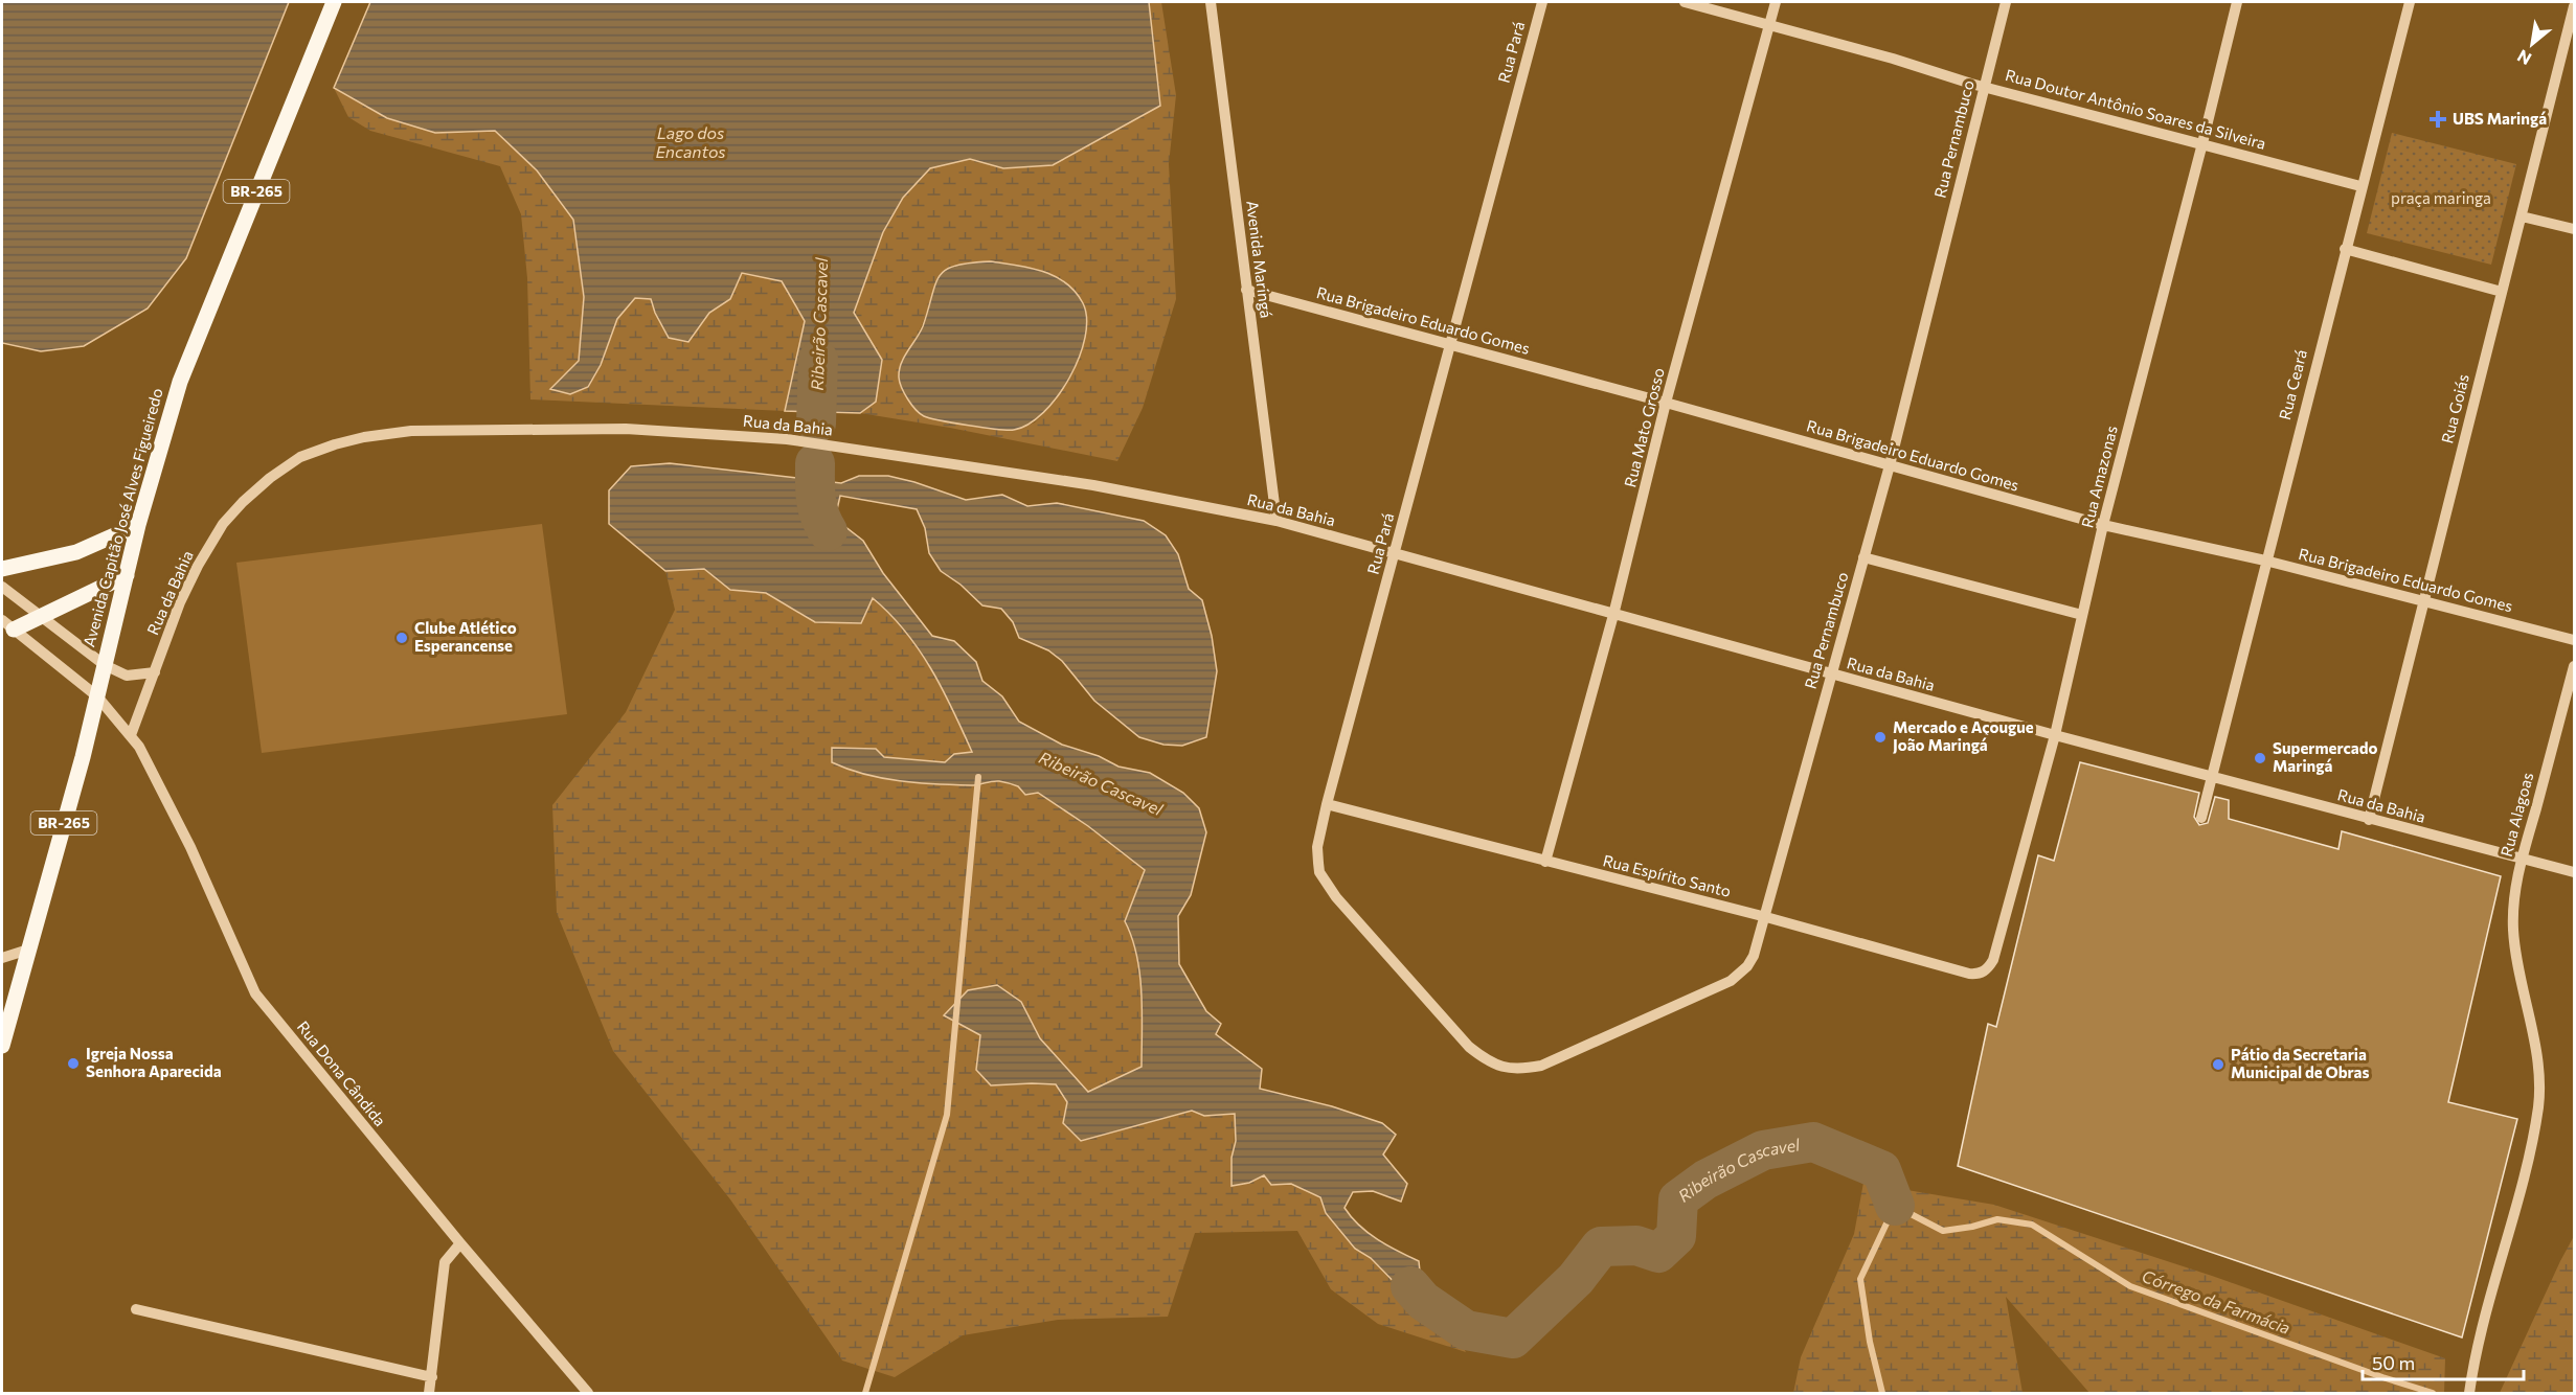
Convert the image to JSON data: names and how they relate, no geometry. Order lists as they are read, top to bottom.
{
  "streets": {
    "main road": ["BR-265", "Avenida Capitão José Alves Figueiredo"],
    "street": [
      "Rua Pará",
      "Rua Doutor Antônio Soares da Silveira",
      "Rua Pernambuco",
      "Avenida Maringá",
      "Rua Brigadeiro Eduardo Gomes",
      "Rua Ceará",
      "Rua Goiás",
      "Rua da Bahia",
      "Rua Mato Grosso",
      "Rua Amazonas",
      "Rua Alagoas",
      "Rua Espírito Santo",
      "Rua Dona Cândida"
    ]
  },
  "crossings": [
    ["Rua Pará", "Rua Pernambuco"],
    ["Rua Pará", "Rua Brigadeiro Eduardo Gomes"],
    ["Rua Pará", "Rua da Bahia"],
    ["Rua Pará", "Rua Espírito Santo"],
    ["Rua Doutor Antônio Soares da Silveira", "Rua Pernambuco"],
    ["Rua Doutor Antônio Soares da Silveira", "Rua Ceará"],
    ["Rua Doutor Antônio Soares da Silveira", "Rua Mato Grosso"],
    ["Rua Doutor Antônio Soares da Silveira", "Rua Amazonas"],
    ["Rua Pernambuco", "Rua Brigadeiro Eduardo Gomes"],
    ["Rua Pernambuco", "Rua da Bahia"],
    ["Rua Pernambuco", "Rua Espírito Santo"],
    ["BR-265", "Avenida Capitão José Alves Figueiredo"],
    ["BR-265", "Rua Dona Cândida"],
    ["Avenida Maringá", "Rua Brigadeiro Eduardo Gomes"],
    ["Avenida Maringá", "Rua da Bahia"],
    ["Rua Brigadeiro Eduardo Gomes", "Rua Ceará"],
    ["Rua Brigadeiro Eduardo Gomes", "Rua Goiás"],
    ["Rua Brigadeiro Eduardo Gomes", "Rua Mato Grosso"],
    ["Rua Brigadeiro Eduardo Gomes", "Rua Amazonas"],
    ["Rua Ceará", "Rua da Bahia"],
    ["Rua Goiás", "Rua da Bahia"],
    ["Rua da Bahia", "Rua Mato Grosso"],
    ["Rua da Bahia", "Rua Amazonas"],
    ["Rua da Bahia", "Rua Alagoas"],
    ["Rua da Bahia", "Rua Dona Cândida"],
    ["Rua Mato Grosso", "Rua Espírito Santo"],
    ["Rua Amazonas", "Rua Espírito Santo"],
    ["Avenida Capitão José Alves Figueiredo", "Rua Dona Cândida"]
  ],
  "water": ["Lago dos Encantos", "Ribeirão Cascavel", "Córrego da Farmácia"],
  "parks": ["praça maringa"],
  "places": {
    "health": ["UBS Maringá"],
    "other": [
      "Clube Atlético Esperancense",
      "Mercado e Açougue João Maringá",
      "Supermercado Maringá",
      "Igreja Nossa Senhora Aparecida",
      "Pátio da Secretaria Municipal de Obras"
    ]
  },
  "scale_bar": "50 m",
  "north": "bottom left"
}
